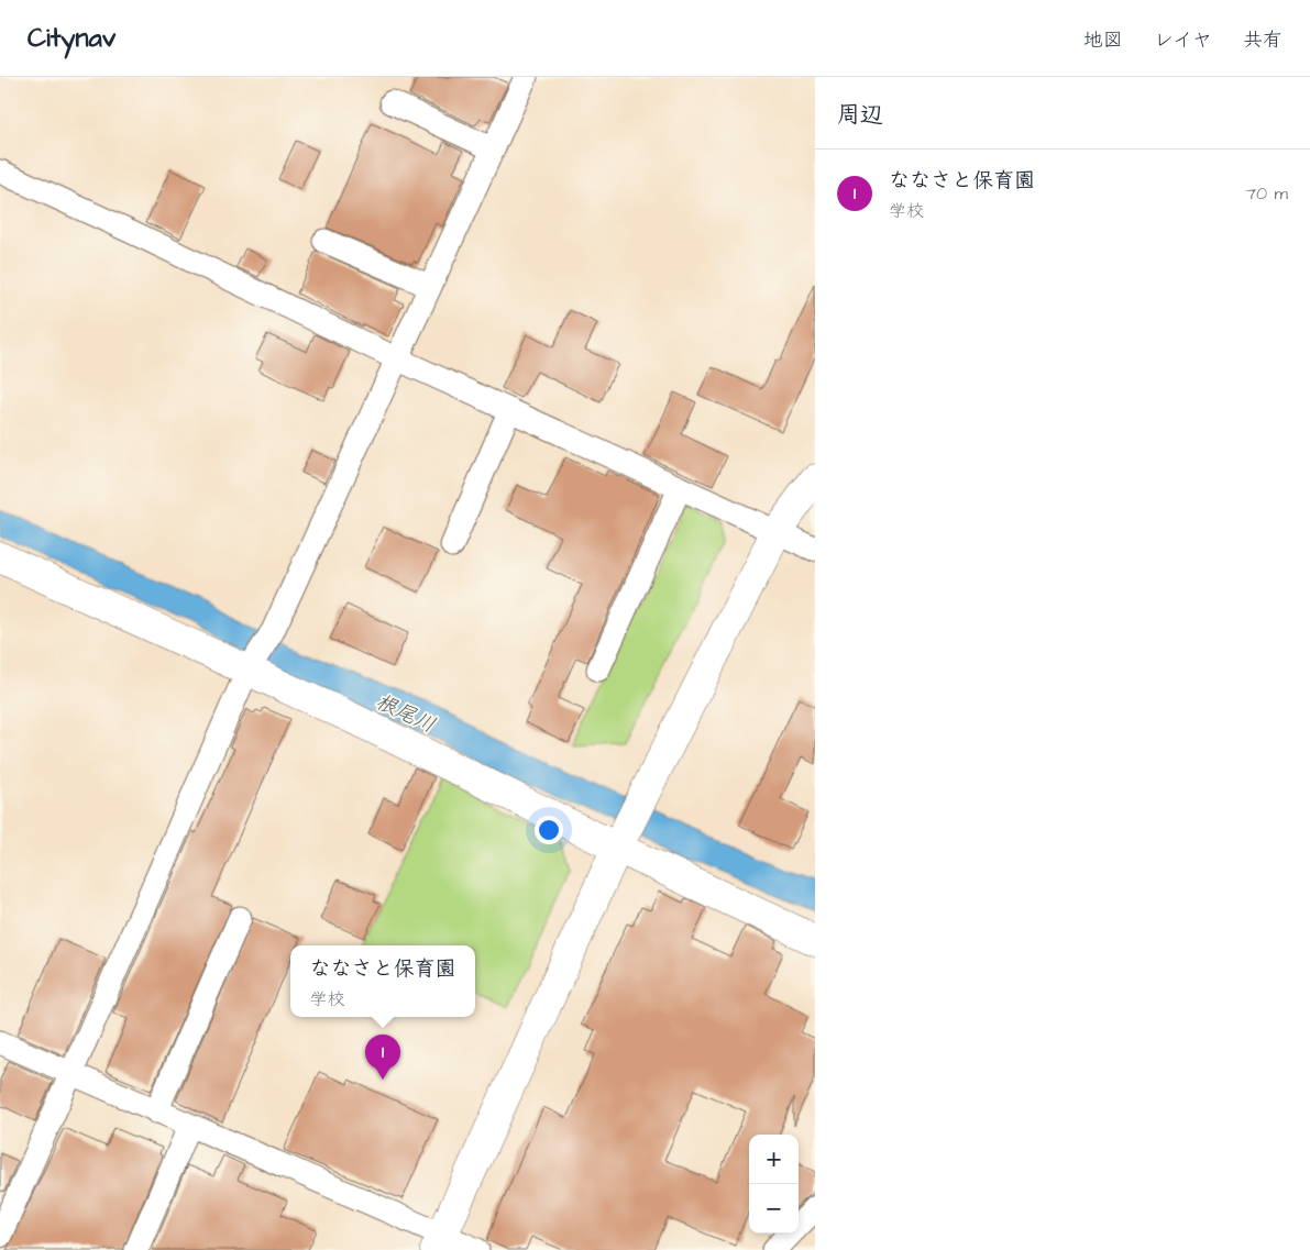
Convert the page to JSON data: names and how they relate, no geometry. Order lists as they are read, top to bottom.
{
  "water": ["根尾川"],
  "page": {
    "header": "Citynav",
    "nav": ["地図", "レイヤ", "共有"],
    "heading": "周辺",
    "list": [
      {
        "mark": "1",
        "name": "ななさと保育園",
        "note": "学校",
        "value": "70 m"
      }
    ],
    "popup": ["ななさと保育園", "学校"],
    "pins": "1",
    "map_buttons": ["+", "−"]
  }
}
